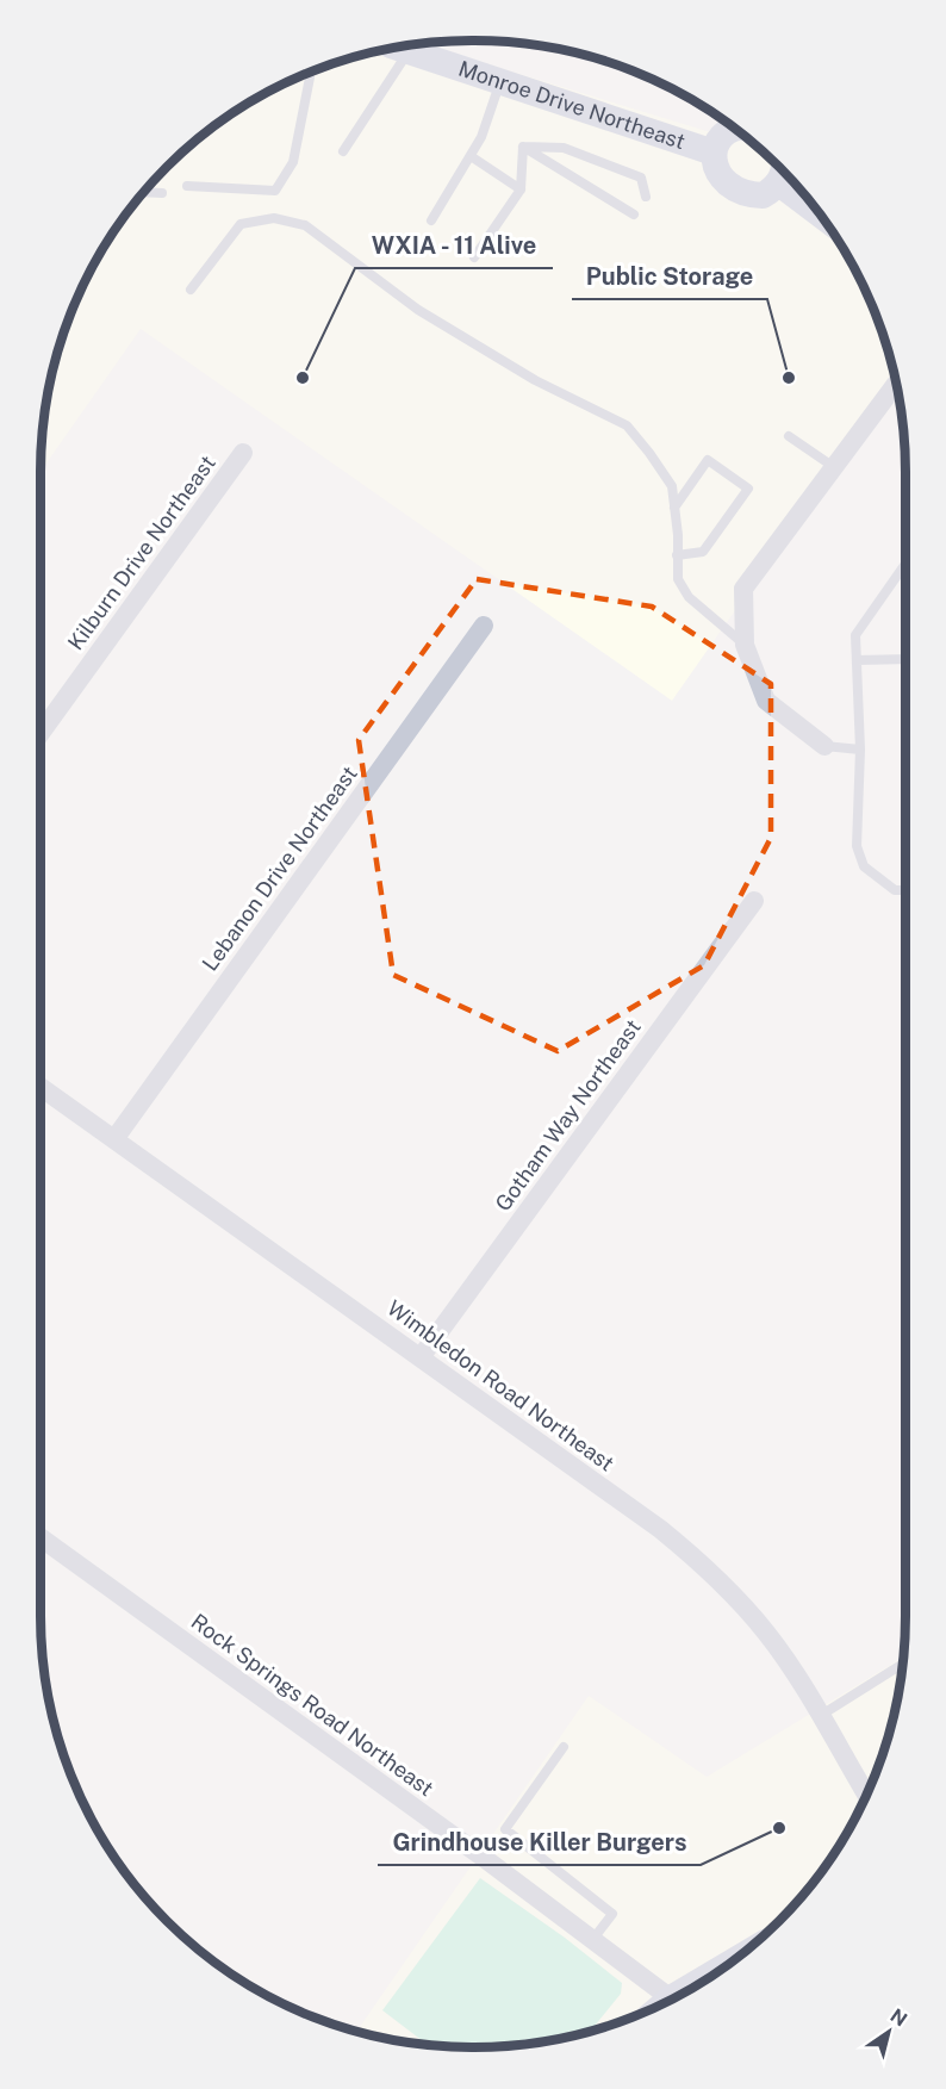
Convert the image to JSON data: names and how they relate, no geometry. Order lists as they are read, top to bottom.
{
  "streets": {
    "main road": ["Monroe Drive Northeast"],
    "street": [
      "Kilburn Drive Northeast",
      "Lebanon Drive Northeast",
      "Gotham Way Northeast",
      "Wimbledon Road Northeast",
      "Rock Springs Road Northeast"
    ]
  },
  "crossings": [
    ["Lebanon Drive Northeast", "Wimbledon Road Northeast"],
    ["Gotham Way Northeast", "Wimbledon Road Northeast"]
  ],
  "places": ["WXIA - 11 Alive", "Public Storage", "Grindhouse Killer Burgers"],
  "north": "top right"
}
